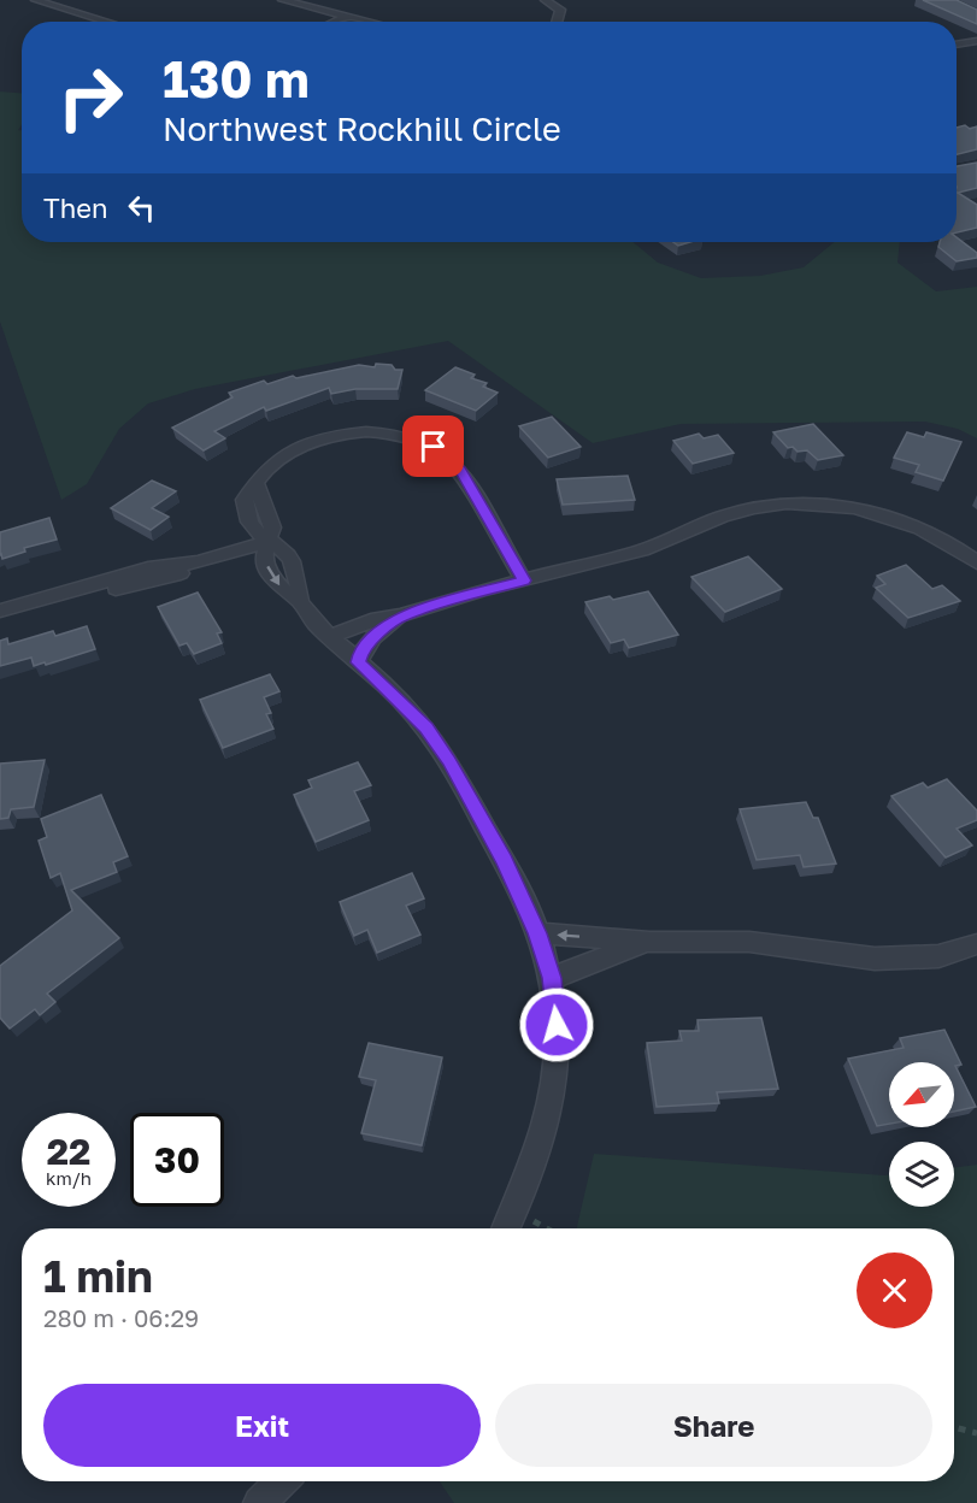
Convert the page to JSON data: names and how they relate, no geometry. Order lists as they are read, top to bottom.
{
  "north": "bottom left",
  "page": {
    "turn": ["130 m", "Northwest Rockhill Circle"],
    "then": "Then",
    "speed": "22 km/h",
    "limit": "30",
    "heading": ["1 min", "280 m · 06:29"],
    "buttons": ["Exit", "Share"]
  }
}
